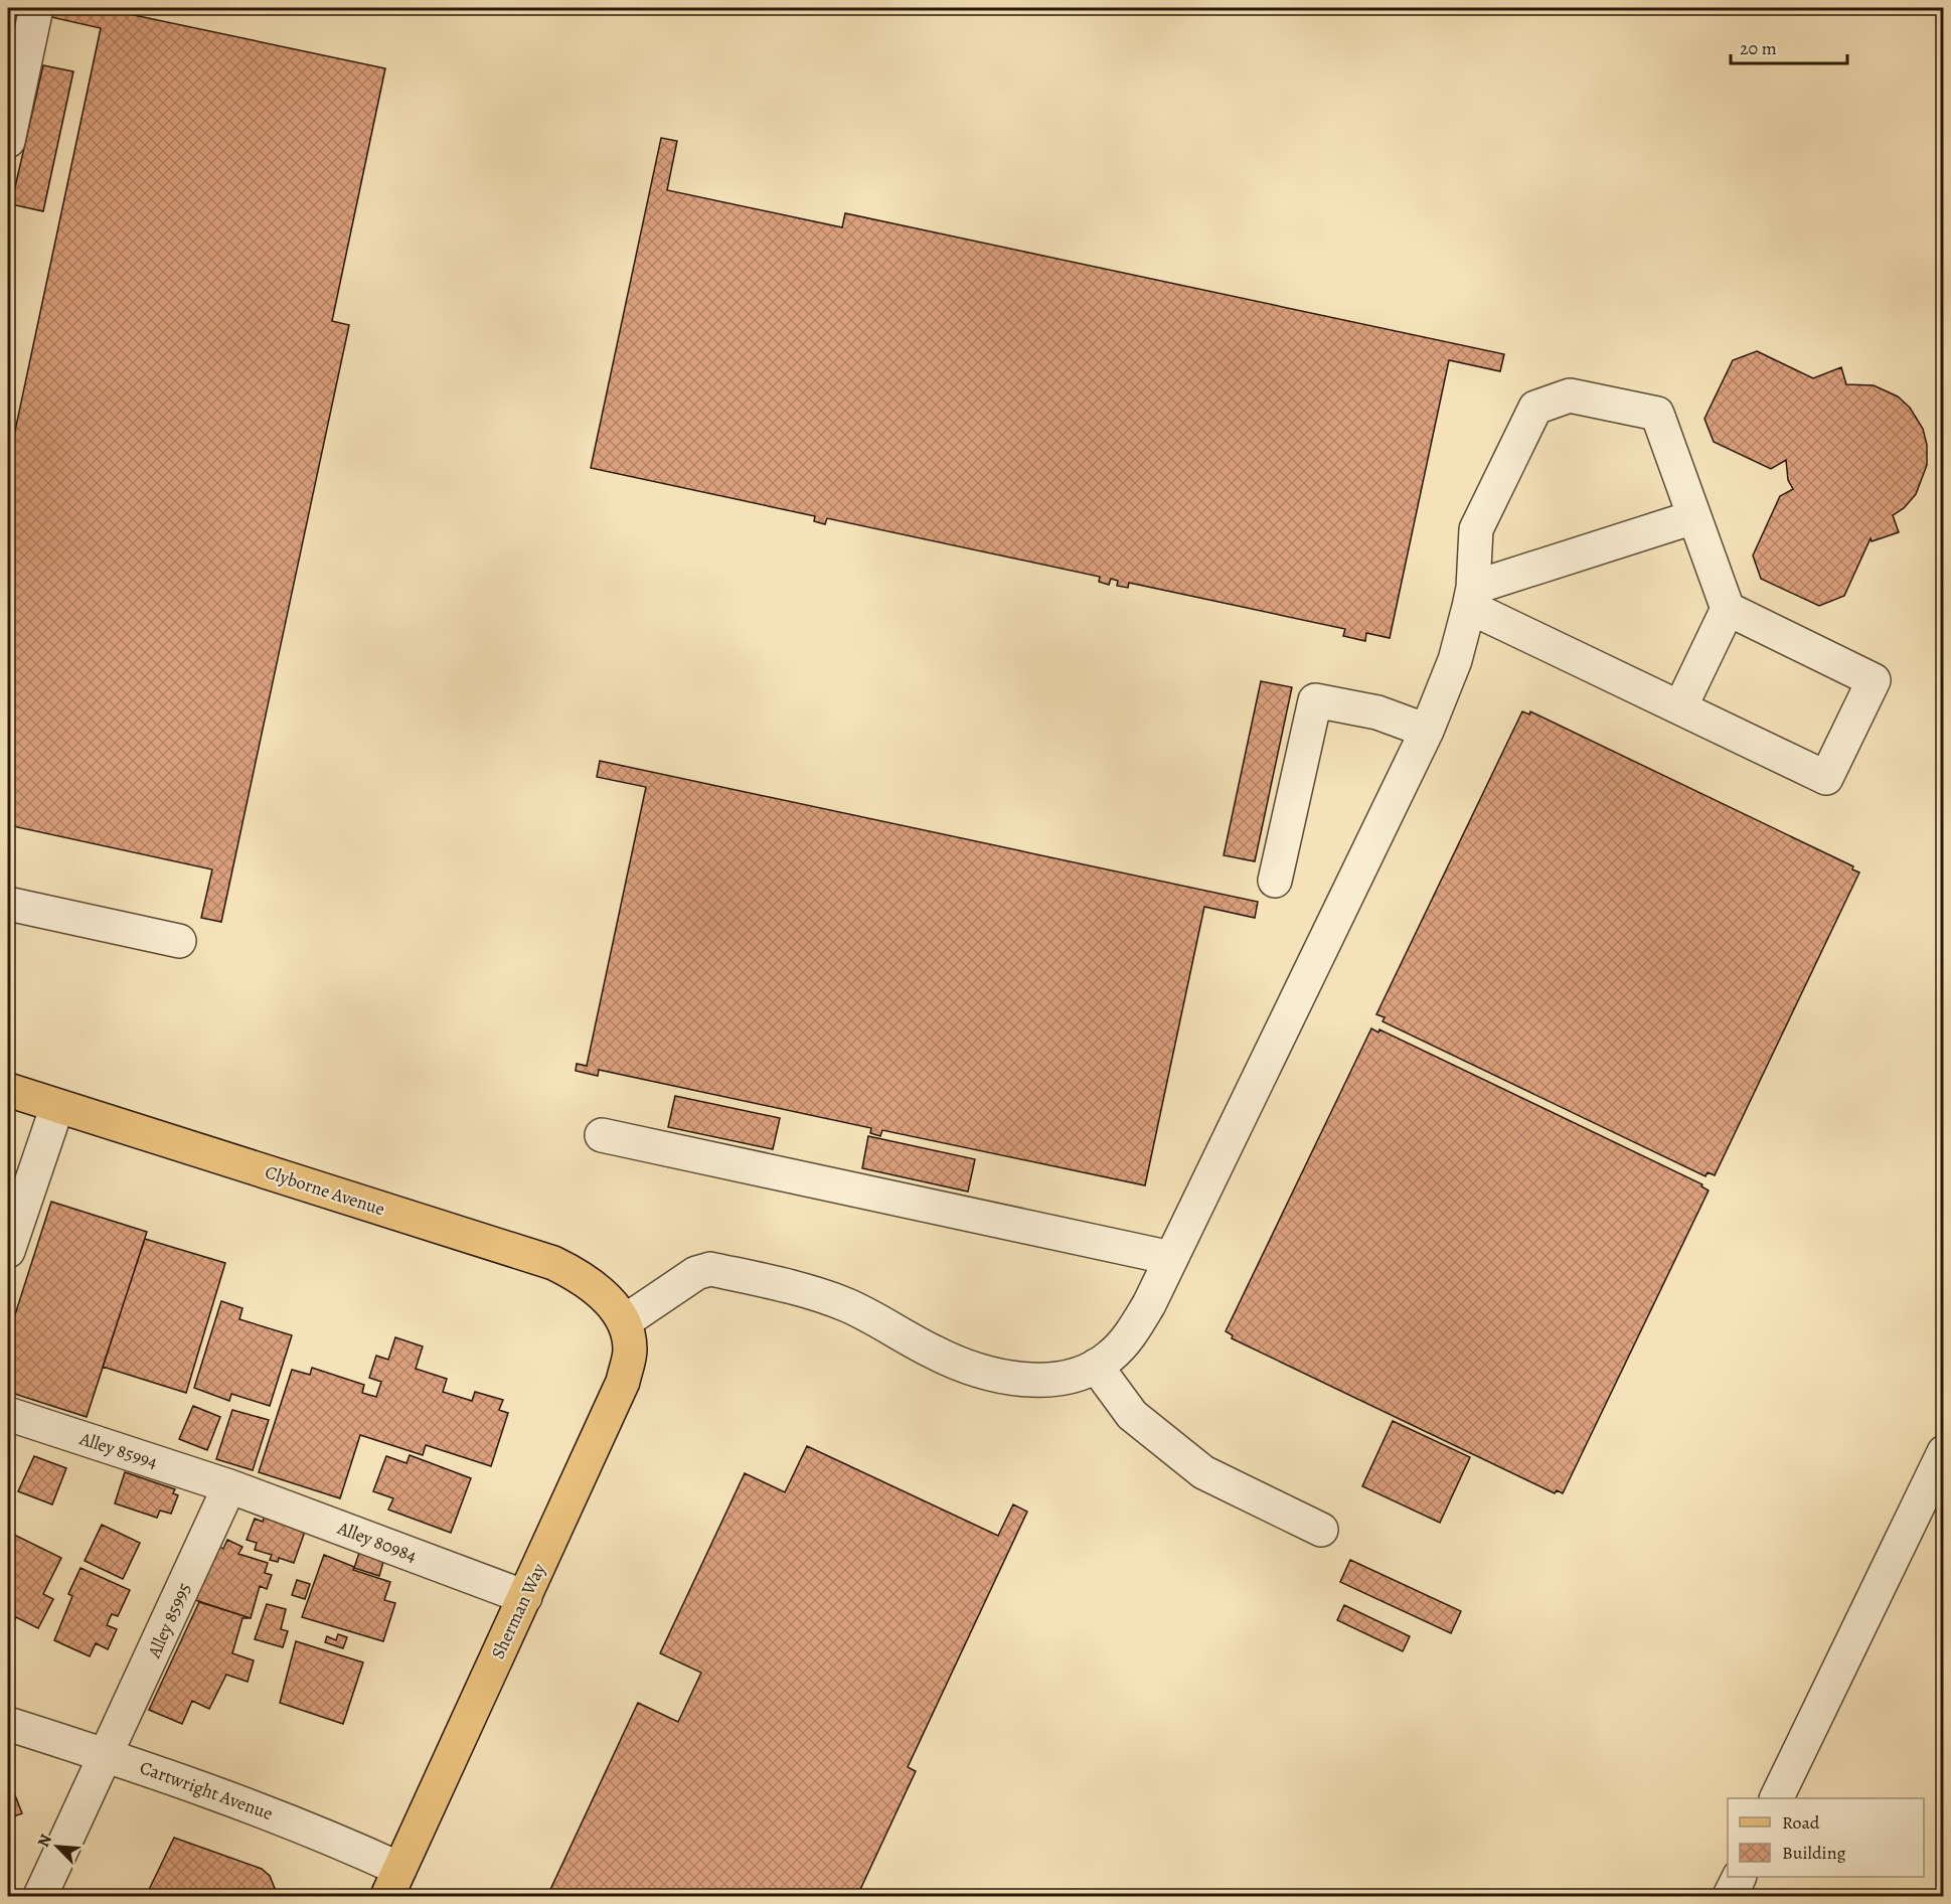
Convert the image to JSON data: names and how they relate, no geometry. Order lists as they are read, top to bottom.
{
  "streets": {
    "main road": ["Clyborne Avenue", "Sherman Way"],
    "street": [
      "Alley 85994",
      "Alley 80984",
      "Alley 85995",
      "Cartwright Avenue"
    ]
  },
  "crossings": [
    ["Clyborne Avenue", "Sherman Way"],
    ["Alley 85994", "Alley 80984"],
    ["Alley 85994", "Alley 85995"],
    ["Alley 80984", "Sherman Way"],
    ["Alley 80984", "Alley 85995"],
    ["Sherman Way", "Cartwright Avenue"],
    ["Alley 85995", "Cartwright Avenue"]
  ],
  "legend": ["Road", "Building"],
  "scale_bar": "20 m",
  "north": "top left"
}
